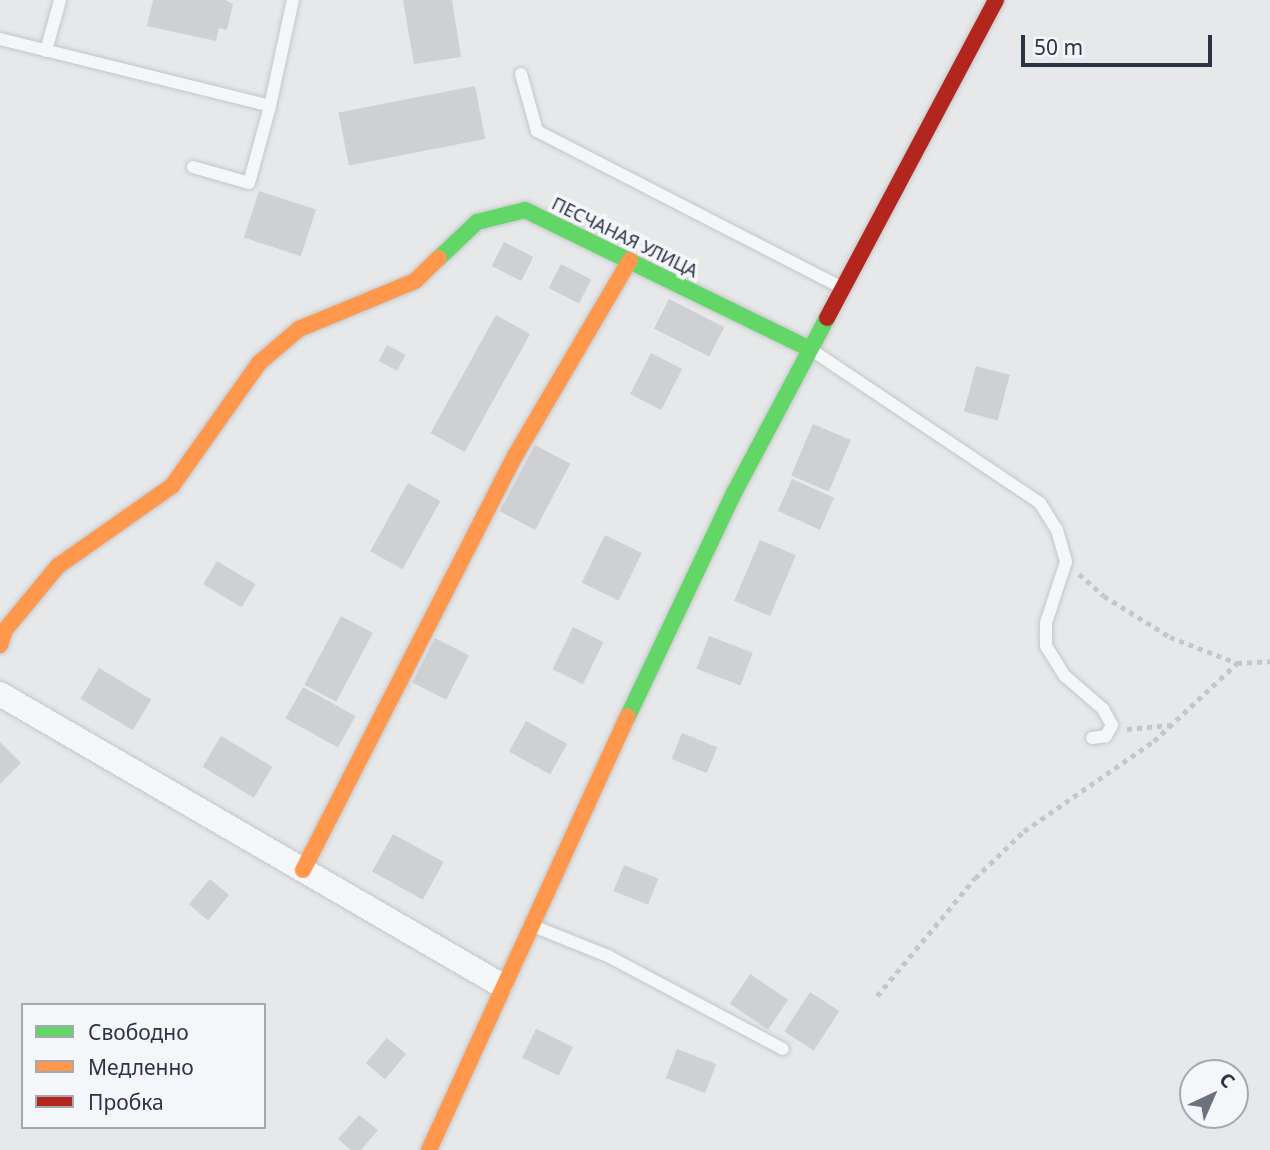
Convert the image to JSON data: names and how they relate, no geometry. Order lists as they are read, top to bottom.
{
  "streets": {
    "street": ["ПЕСЧАНАЯ УЛИЦА"]
  },
  "legend": ["Свободно", "Медленно", "Пробка"],
  "scale_bar": "50 m",
  "north": "top right"
}
